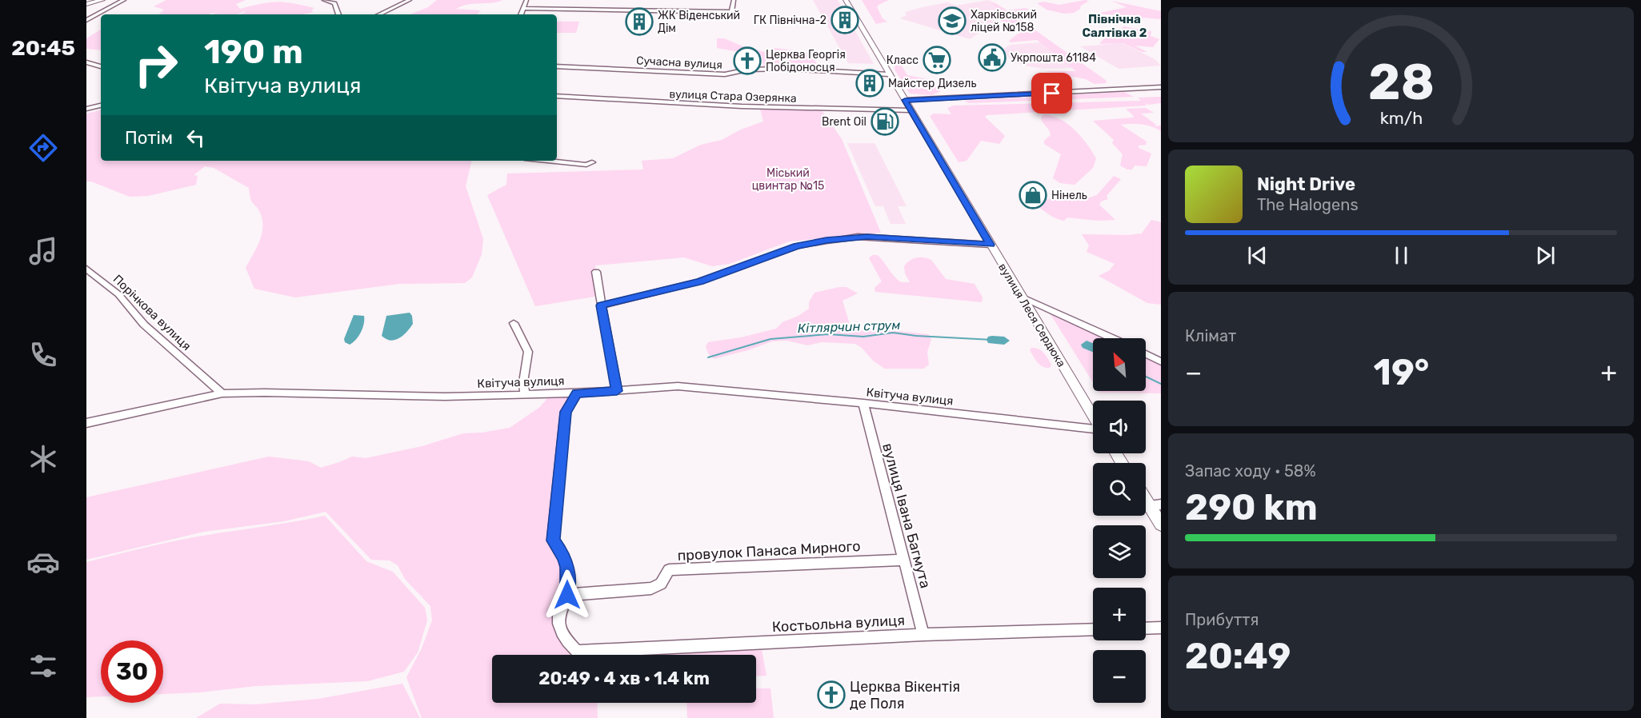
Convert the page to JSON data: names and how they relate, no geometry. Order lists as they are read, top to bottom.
{
  "streets": {
    "main road": ["вулиця Леся Сердюка"],
    "street": [
      "Сучасна вулиця",
      "вулиця Стара Озерянка",
      "Порічкова вулиця",
      "Квітуча вулиця",
      "вулиця Івана Багмута",
      "провулок Панаса Мирного",
      "Костьольна вулиця"
    ]
  },
  "crossings": [
    ["Сучасна вулиця", "вулиця Леся Сердюка"],
    ["вулиця Стара Озерянка", "вулиця Леся Сердюка"],
    ["Порічкова вулиця", "Квітуча вулиця"],
    ["Квітуча вулиця", "вулиця Івана Багмута"],
    ["вулиця Івана Багмута", "провулок Панаса Мирного"],
    ["вулиця Івана Багмута", "Костьольна вулиця"],
    ["провулок Панаса Мирного", "Костьольна вулиця"]
  ],
  "districts": ["Північна Салтівка 2"],
  "water": ["Кітлярчин струм"],
  "parks": ["Міський цвинтар №15"],
  "places": {
    "building": ["ГК Північна-2", "ЖК Віденський Дім", "Майстер Дизель"],
    "school or university": ["Харківський ліцей №158"],
    "public building": ["Укрпошта 61184"],
    "supermarket": ["Класс"],
    "church": ["Церква Георгія Побідоносця", "Церква Вікентія де Поля"],
    "fuel station": ["Brent Oil"],
    "shop": ["Нінель"]
  },
  "north": "top left",
  "page": {
    "tabs": "20:45",
    "turn": ["190 m", "Квітуча вулиця"],
    "then": "Потім",
    "song": ["Night Drive", "The Halogens"],
    "tile": [
      "Клімат",
      ["Запас ходу · 58%", "290 km"],
      ["Прибуття", "20:49"]
    ],
    "map_buttons": ["+", "−"],
    "heat": ["−", "19°", "+"],
    "limit": "30",
    "trip": "20:49 · 4 хв · 1.4 km",
    "gauge": ["28", "km/h"]
  }
}
